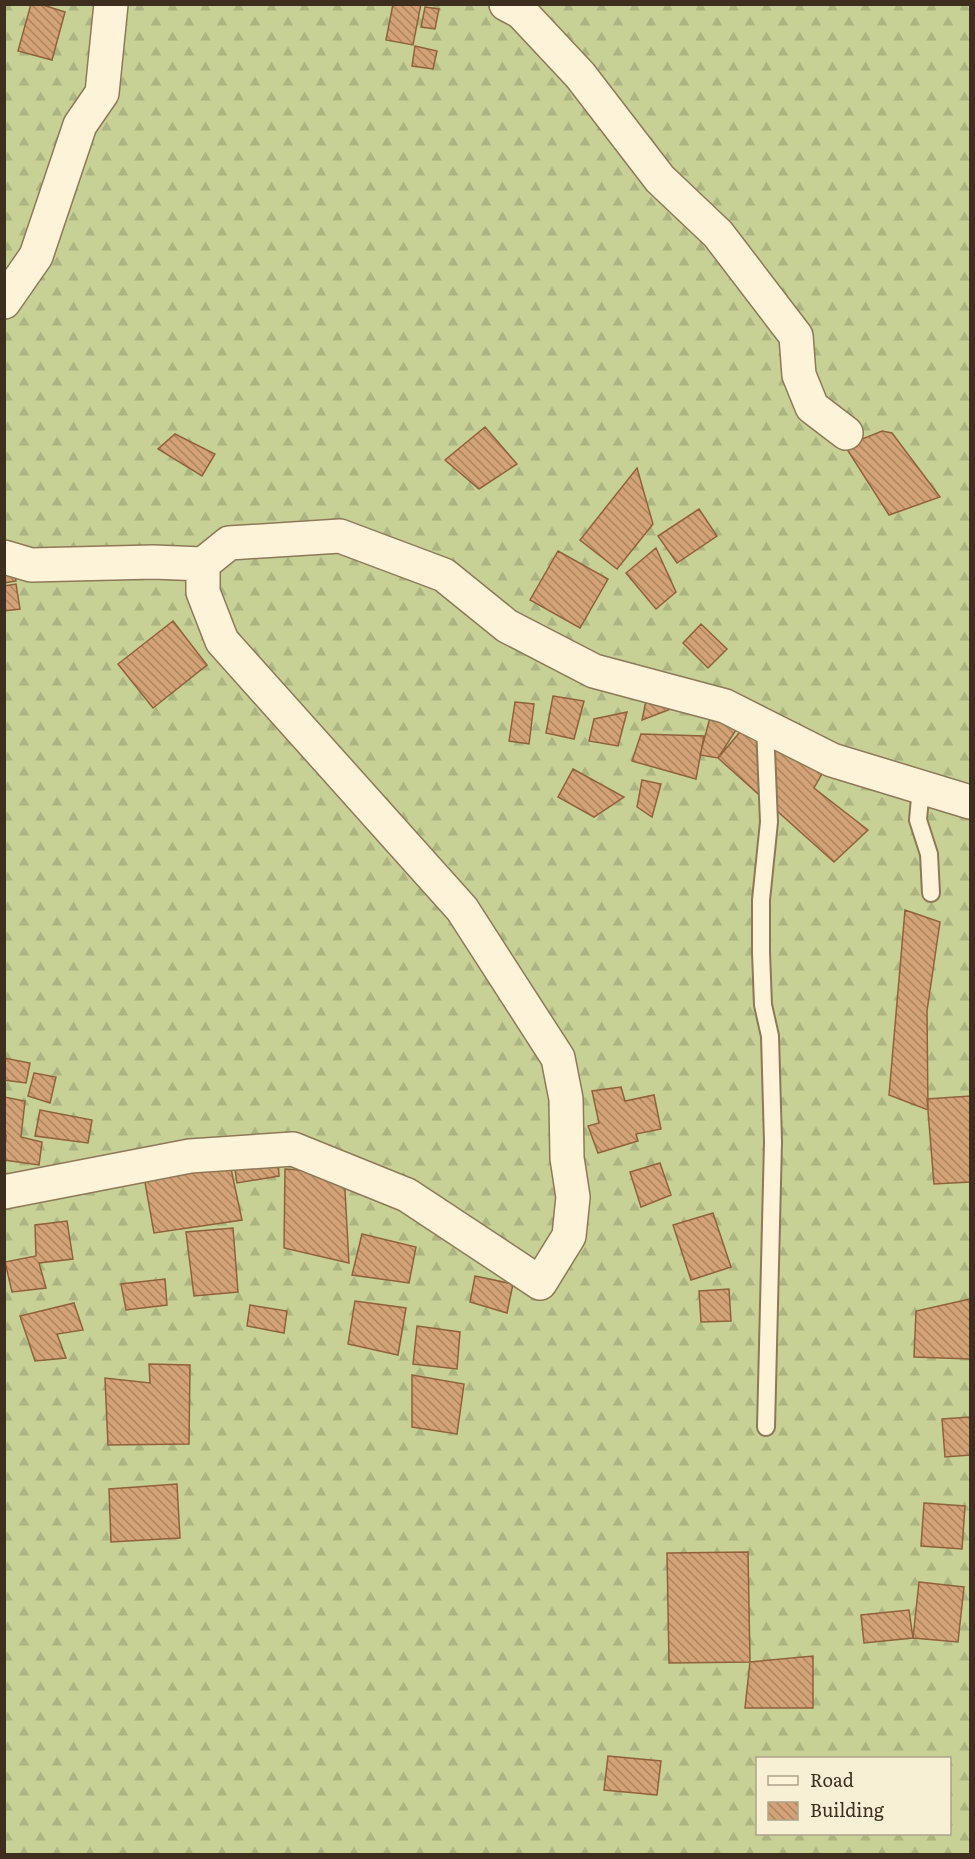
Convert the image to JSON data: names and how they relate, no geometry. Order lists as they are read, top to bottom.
{
  "legend": ["Road", "Building"]
}
